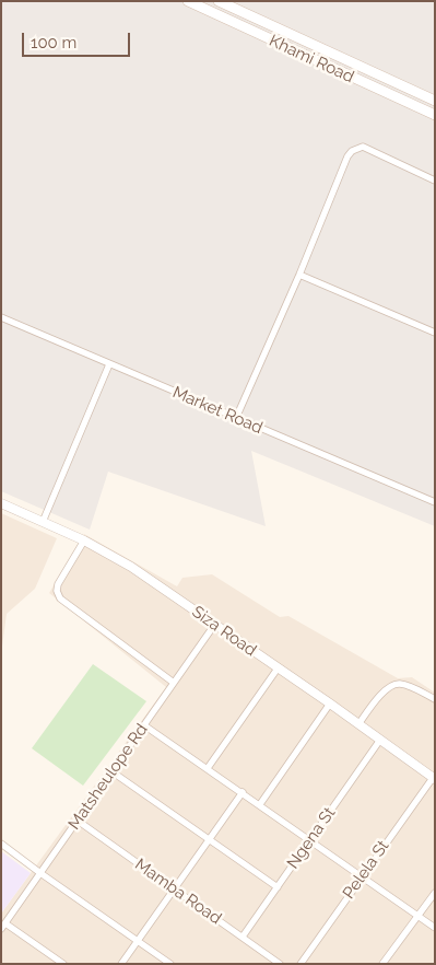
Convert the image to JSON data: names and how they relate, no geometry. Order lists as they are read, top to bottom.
{
  "streets": {
    "main road": ["Khami Road"],
    "street": [
      "Market Road",
      "Siza Road",
      "Matsheulope Rd",
      "Ngena St",
      "Pelela St",
      "Mamba Road"
    ]
  },
  "crossings": [
    ["Siza Road", "Matsheulope Rd"],
    ["Siza Road", "Ngena St"],
    ["Siza Road", "Pelela St"],
    ["Matsheulope Rd", "Mamba Road"],
    ["Ngena St", "Mamba Road"]
  ],
  "scale_bar": "100 m"
}
